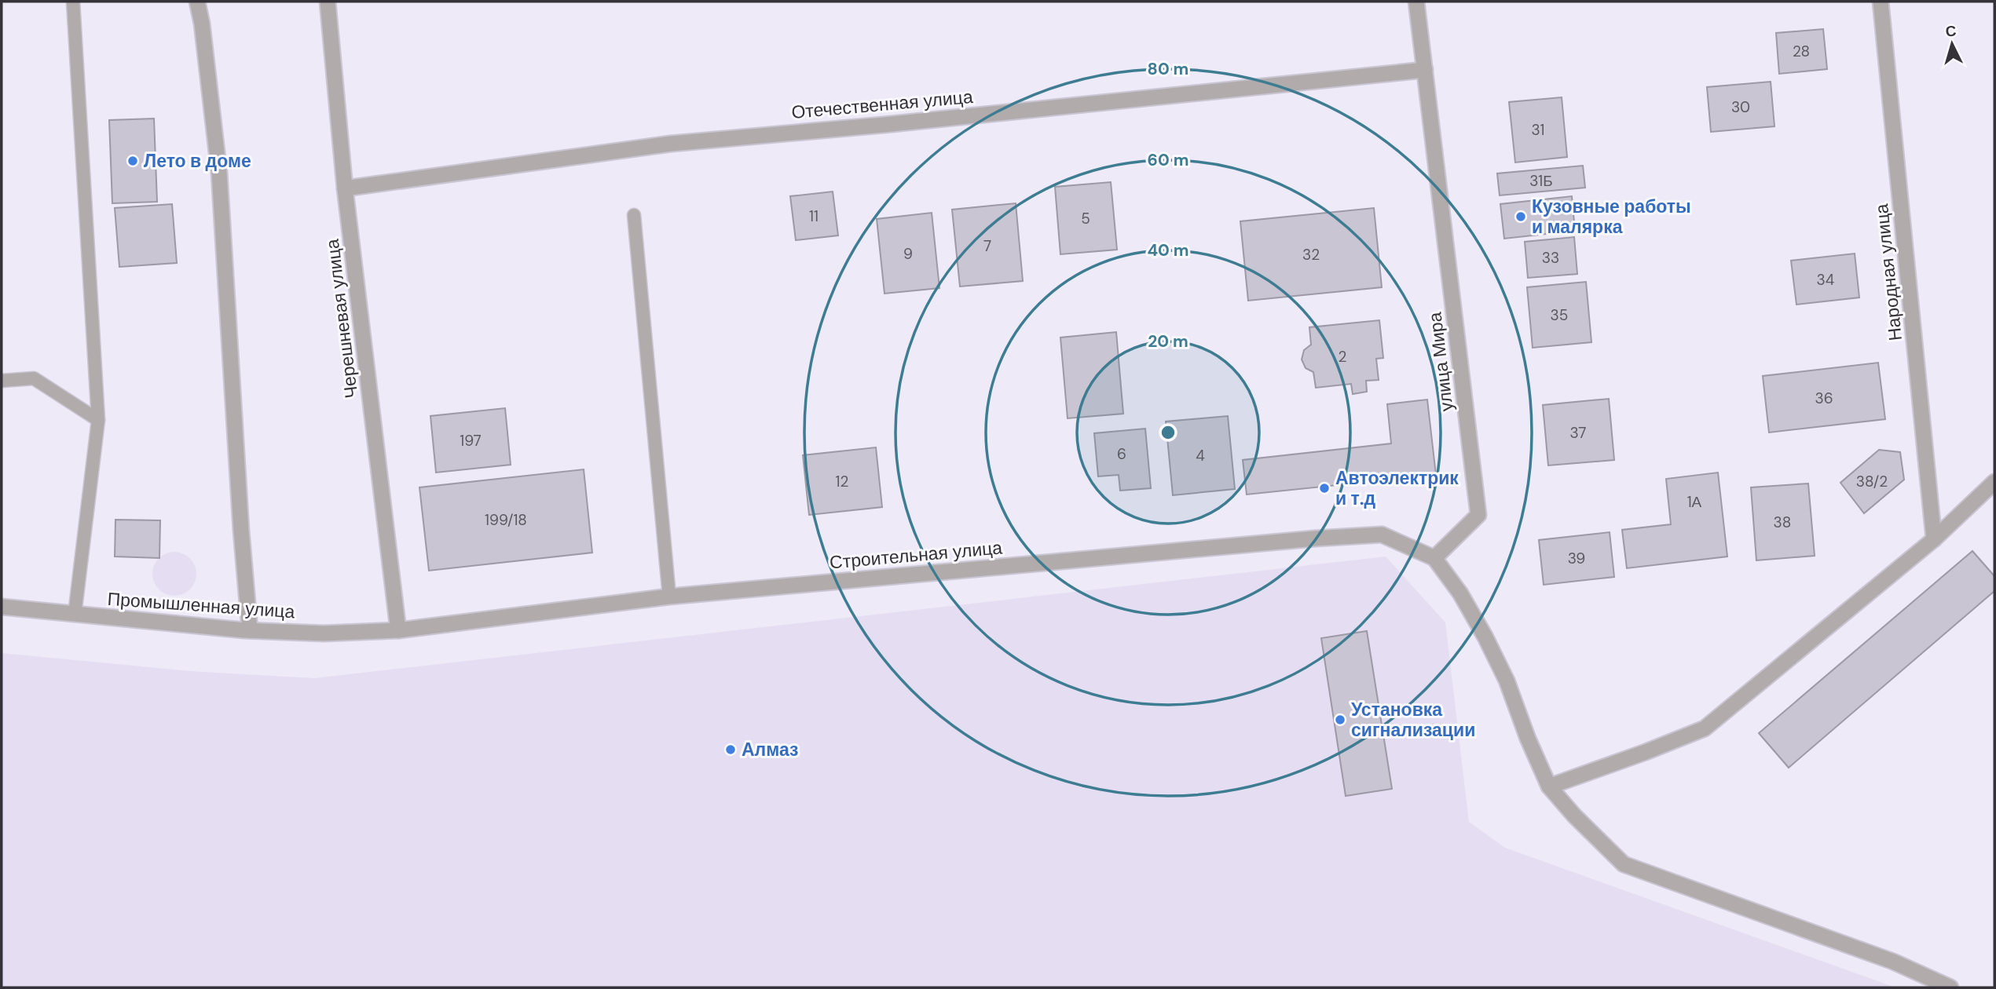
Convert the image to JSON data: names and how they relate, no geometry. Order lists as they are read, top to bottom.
{
  "streets": {
    "street": [
      "Отечественная улица",
      "Народная улица",
      "Черешневая улица",
      "улица Мира",
      "Строительная улица",
      "Промышленная улица"
    ]
  },
  "crossings": [
    ["Отечественная улица", "Черешневая улица"],
    ["Отечественная улица", "улица Мира"],
    ["Черешневая улица", "Строительная улица"],
    ["Черешневая улица", "Промышленная улица"],
    ["улица Мира", "Строительная улица"],
    ["Строительная улица", "Промышленная улица"]
  ],
  "places": [
    "Лето в доме",
    "Кузовные работы и малярка",
    "Автоэлектрик и т.д",
    "Установка сигнализации",
    "Алмаз"
  ],
  "house_numbers": [
    "28",
    "30",
    "31",
    "31Б",
    "11",
    "5",
    "7",
    "9",
    "32",
    "33",
    "34",
    "35",
    "2",
    "36",
    "37",
    "197",
    "6",
    "4",
    "12",
    "38/2",
    "1А",
    "199/18",
    "38",
    "39"
  ],
  "north": "top",
  "rings": [
    "80 m",
    "60 m",
    "40 m",
    "20 m"
  ]
}
